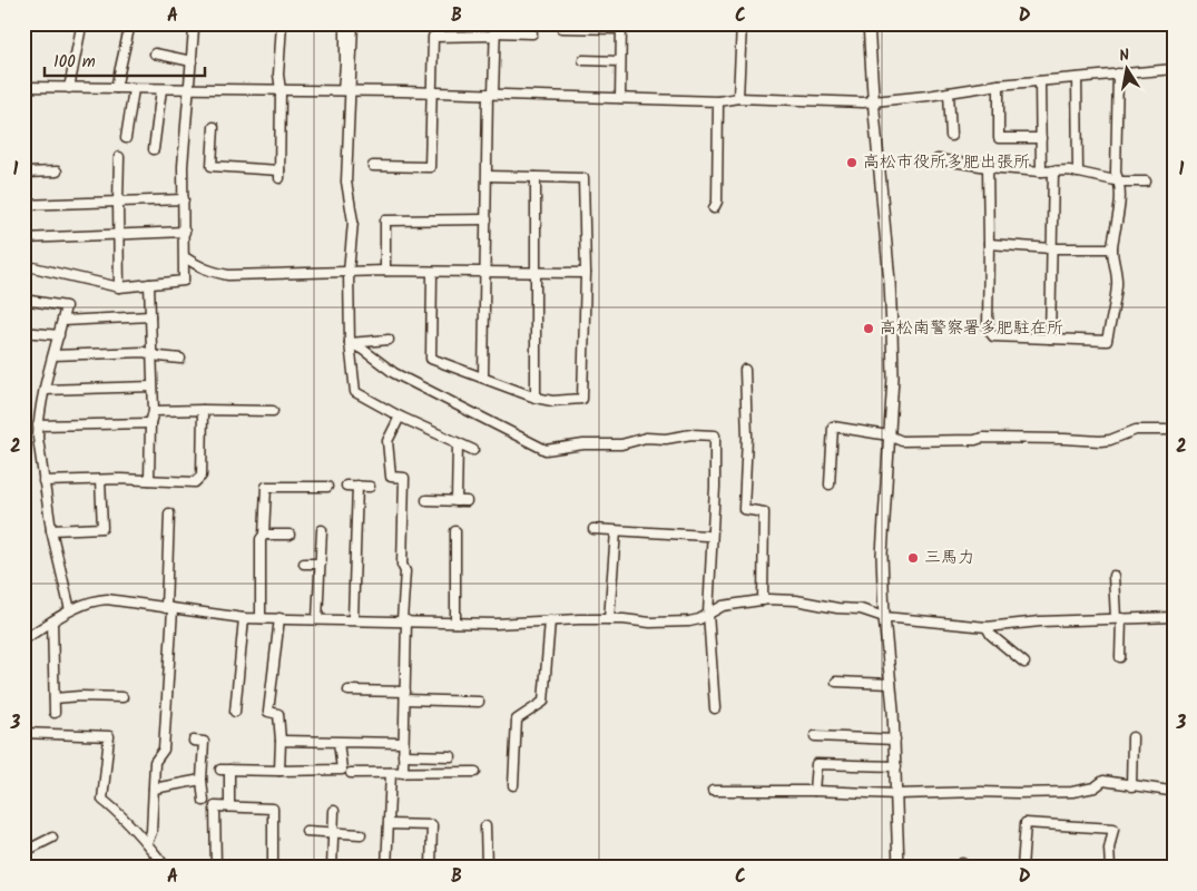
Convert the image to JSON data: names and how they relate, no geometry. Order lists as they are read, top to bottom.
{
  "places": ["高松市役所多肥出張所", "高松南警察署多肥駐在所", "三馬力"],
  "scale_bar": "100 m",
  "north": "top",
  "grid": {
    "columns": [
      "A",
      "B",
      "C",
      "D"
    ],
    "rows": ["1", "2", "3"]
  }
}
